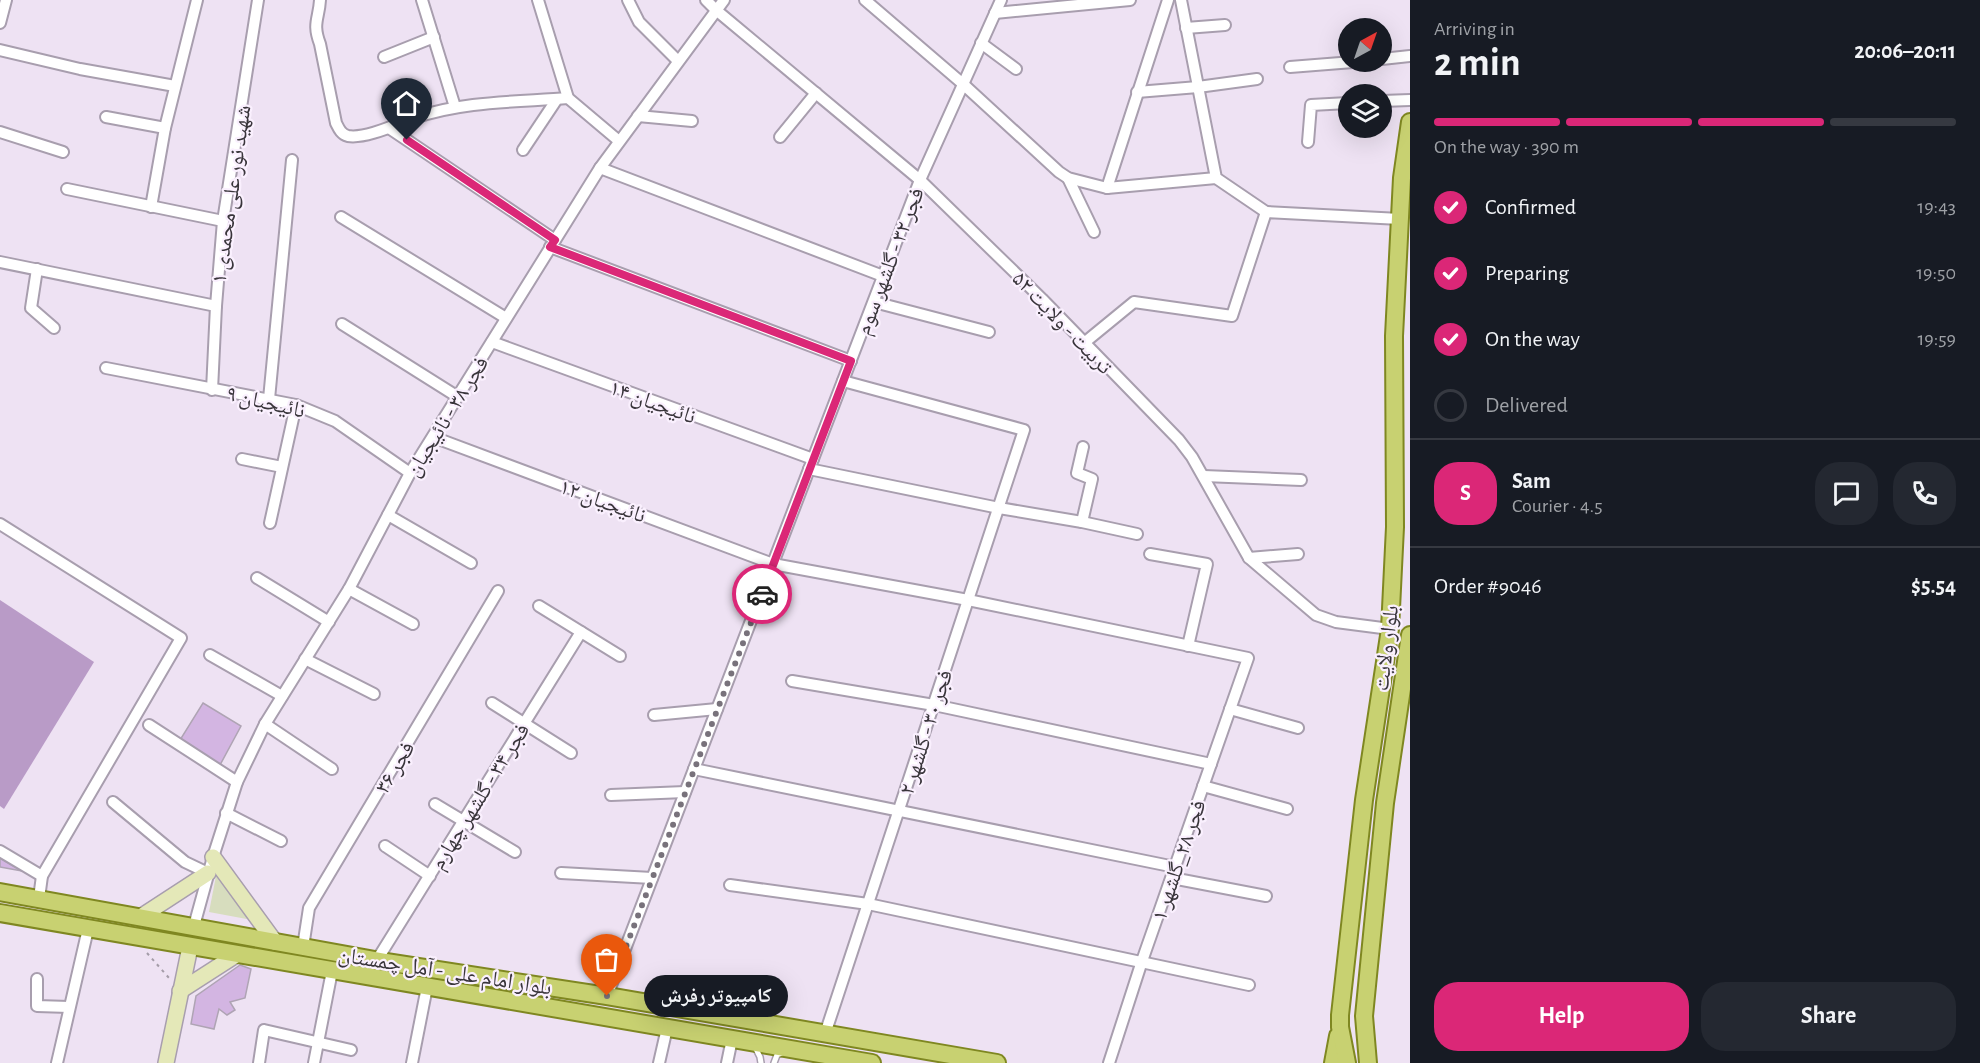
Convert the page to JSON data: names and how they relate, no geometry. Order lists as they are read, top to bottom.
{
  "streets": {
    "main road": ["بلوار ولایت", "بلوار امام علی - آمل چمستان"],
    "street": [
      "شهید نور علی محمدی ۱",
      "فجر ۳۲ - گلشهر سوم",
      "تربیت - ولایت ۵۲",
      "نائیجیان ۹",
      "نائیجیان ۱۴",
      "فجر ۳۸ - نائیجیان",
      "نائیجیان ۱۲",
      "فجر ۳۰ - گلشهر ۲",
      "فجر ۳۶",
      "فجر ۳۴ - گلشهر چهارم",
      "فجر ۲۸_گلشهر ۱"
    ]
  },
  "crossings": [
    ["شهید نور علی محمدی ۱", "نائیجیان ۹"],
    ["فجر ۳۲ - گلشهر سوم", "تربیت - ولایت ۵۲"],
    ["فجر ۳۲ - گلشهر سوم", "نائیجیان ۱۴"],
    ["فجر ۳۲ - گلشهر سوم", "نائیجیان ۱۲"],
    ["فجر ۳۲ - گلشهر سوم", "فجر ۳۰ - گلشهر ۲"],
    ["فجر ۳۲ - گلشهر سوم", "بلوار امام علی - آمل چمستان"],
    ["تربیت - ولایت ۵۲", "فجر ۳۸ - نائیجیان"],
    ["تربیت - ولایت ۵۲", "بلوار ولایت"],
    ["نائیجیان ۹", "فجر ۳۸ - نائیجیان"],
    ["نائیجیان ۱۴", "فجر ۳۸ - نائیجیان"],
    ["نائیجیان ۱۴", "فجر ۳۰ - گلشهر ۲"],
    ["فجر ۳۸ - نائیجیان", "نائیجیان ۱۲"],
    ["فجر ۳۸ - نائیجیان", "بلوار امام علی - آمل چمستان"],
    ["نائیجیان ۱۲", "فجر ۳۰ - گلشهر ۲"],
    ["نائیجیان ۱۲", "فجر ۲۸_گلشهر ۱"],
    ["فجر ۳۰ - گلشهر ۲", "بلوار امام علی - آمل چمستان"],
    ["فجر ۳۶", "بلوار امام علی - آمل چمستان"],
    ["فجر ۳۴ - گلشهر چهارم", "بلوار امام علی - آمل چمستان"]
  ],
  "places": ["کامپیوتر رفرش"],
  "north": "top right",
  "page": {
    "heading": ["2 min", "Arriving in", "20:06–20:11"],
    "panel": [
      "Sam",
      "Courier · 4.5",
      "Order #9046",
      "$5.54"
    ],
    "bar": "On the way · 390 m",
    "list": [
      ["Confirmed", "19:43"],
      ["Preparing", "19:50"],
      ["On the way", "19:59"],
      "Delivered"
    ],
    "round": "S",
    "buttons": ["Help", "Share"],
    "bubble": "کامپیوتر رفرش"
  }
}
